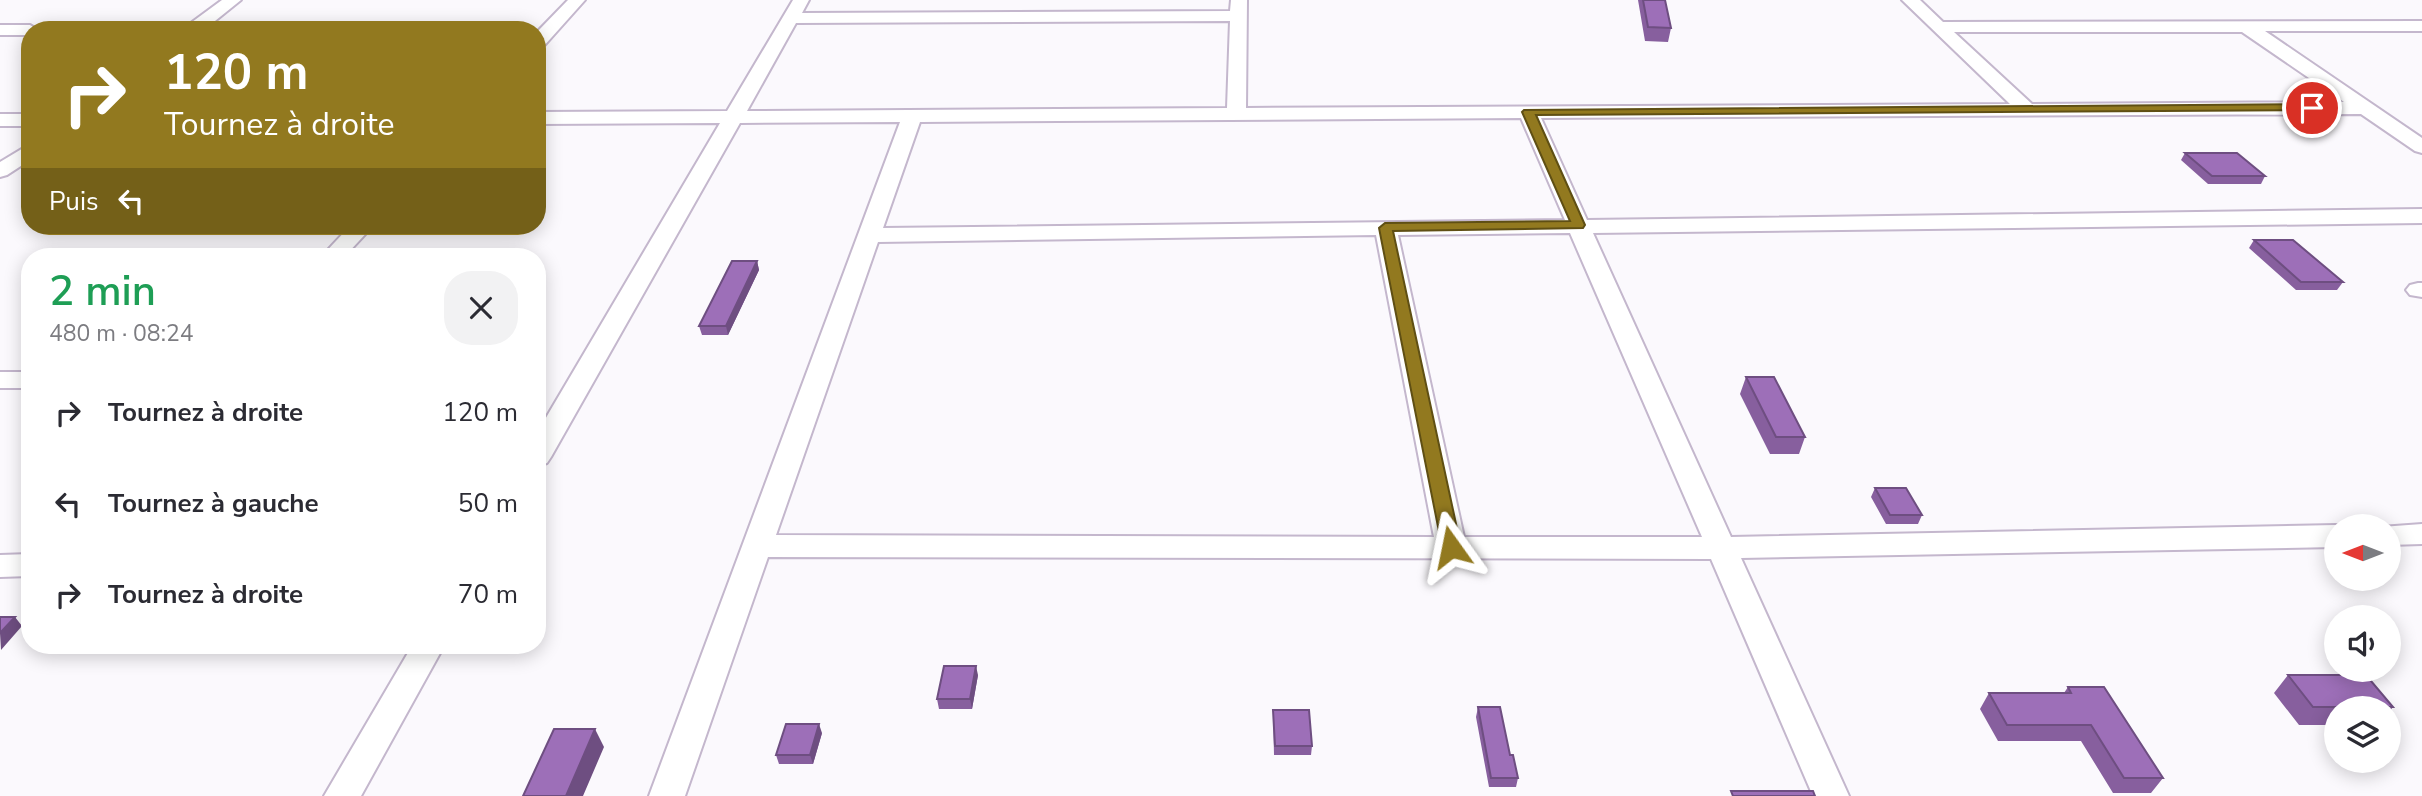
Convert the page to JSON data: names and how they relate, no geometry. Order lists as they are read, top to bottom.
{
  "north": "left",
  "page": {
    "turn": ["120 m", "Tournez à droite"],
    "then": "Puis",
    "heading": ["2 min", "480 m · 08:24"],
    "list": [
      {
        "name": "Tournez à droite",
        "value": "120 m"
      },
      {
        "name": "Tournez à gauche",
        "value": "50 m"
      },
      {
        "name": "Tournez à droite",
        "value": "70 m"
      }
    ]
  }
}
